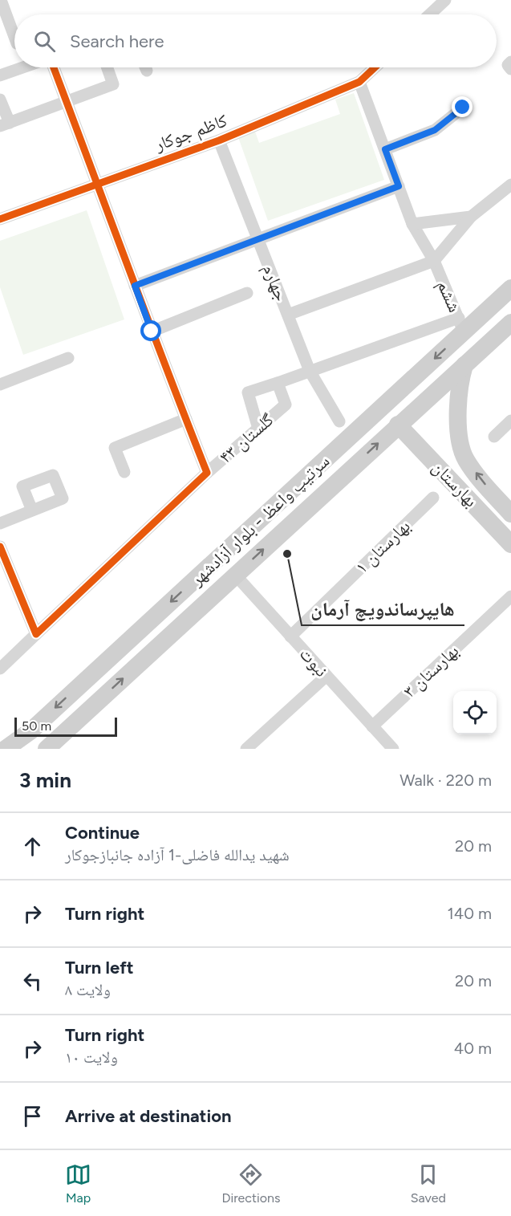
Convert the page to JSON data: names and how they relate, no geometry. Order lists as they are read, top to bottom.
{
  "streets": {
    "main road": ["بهارستان", "سرتیپ واعظ - بلوار آزادشهر"],
    "street": [
      "کاظم جوکار",
      "جهارم",
      "ششم",
      "گلستان ۴۳",
      "بهارستان ۱",
      "نبوت",
      "بهارستان ۳"
    ]
  },
  "crossings": [
    ["کاظم جوکار", "جهارم"],
    ["کاظم جوکار", "ششم"],
    ["ششم", "سرتیپ واعظ - بلوار آزادشهر"],
    ["بهارستان", "سرتیپ واعظ - بلوار آزادشهر"],
    ["سرتیپ واعظ - بلوار آزادشهر", "نبوت"],
    ["بهارستان ۱", "نبوت"],
    ["نبوت", "بهارستان ۳"]
  ],
  "places": ["هایپرساندویچ آرمان"],
  "scale_bar": "50 m",
  "page": {
    "search": "Search here",
    "scale": "50 m",
    "heading": ["3 min", "Walk · 220 m"],
    "list": [
      ["Continue", "شهید یدالله فاضلی-1 آزاده جانبازجوکار", "20 m"],
      ["Turn right", "140 m"],
      ["Turn left", "ولایت ۸", "20 m"],
      ["Turn right", "ولایت ۱۰", "40 m"],
      "Arrive at destination"
    ],
    "nav": ["Map", "Directions", "Saved"]
  }
}
